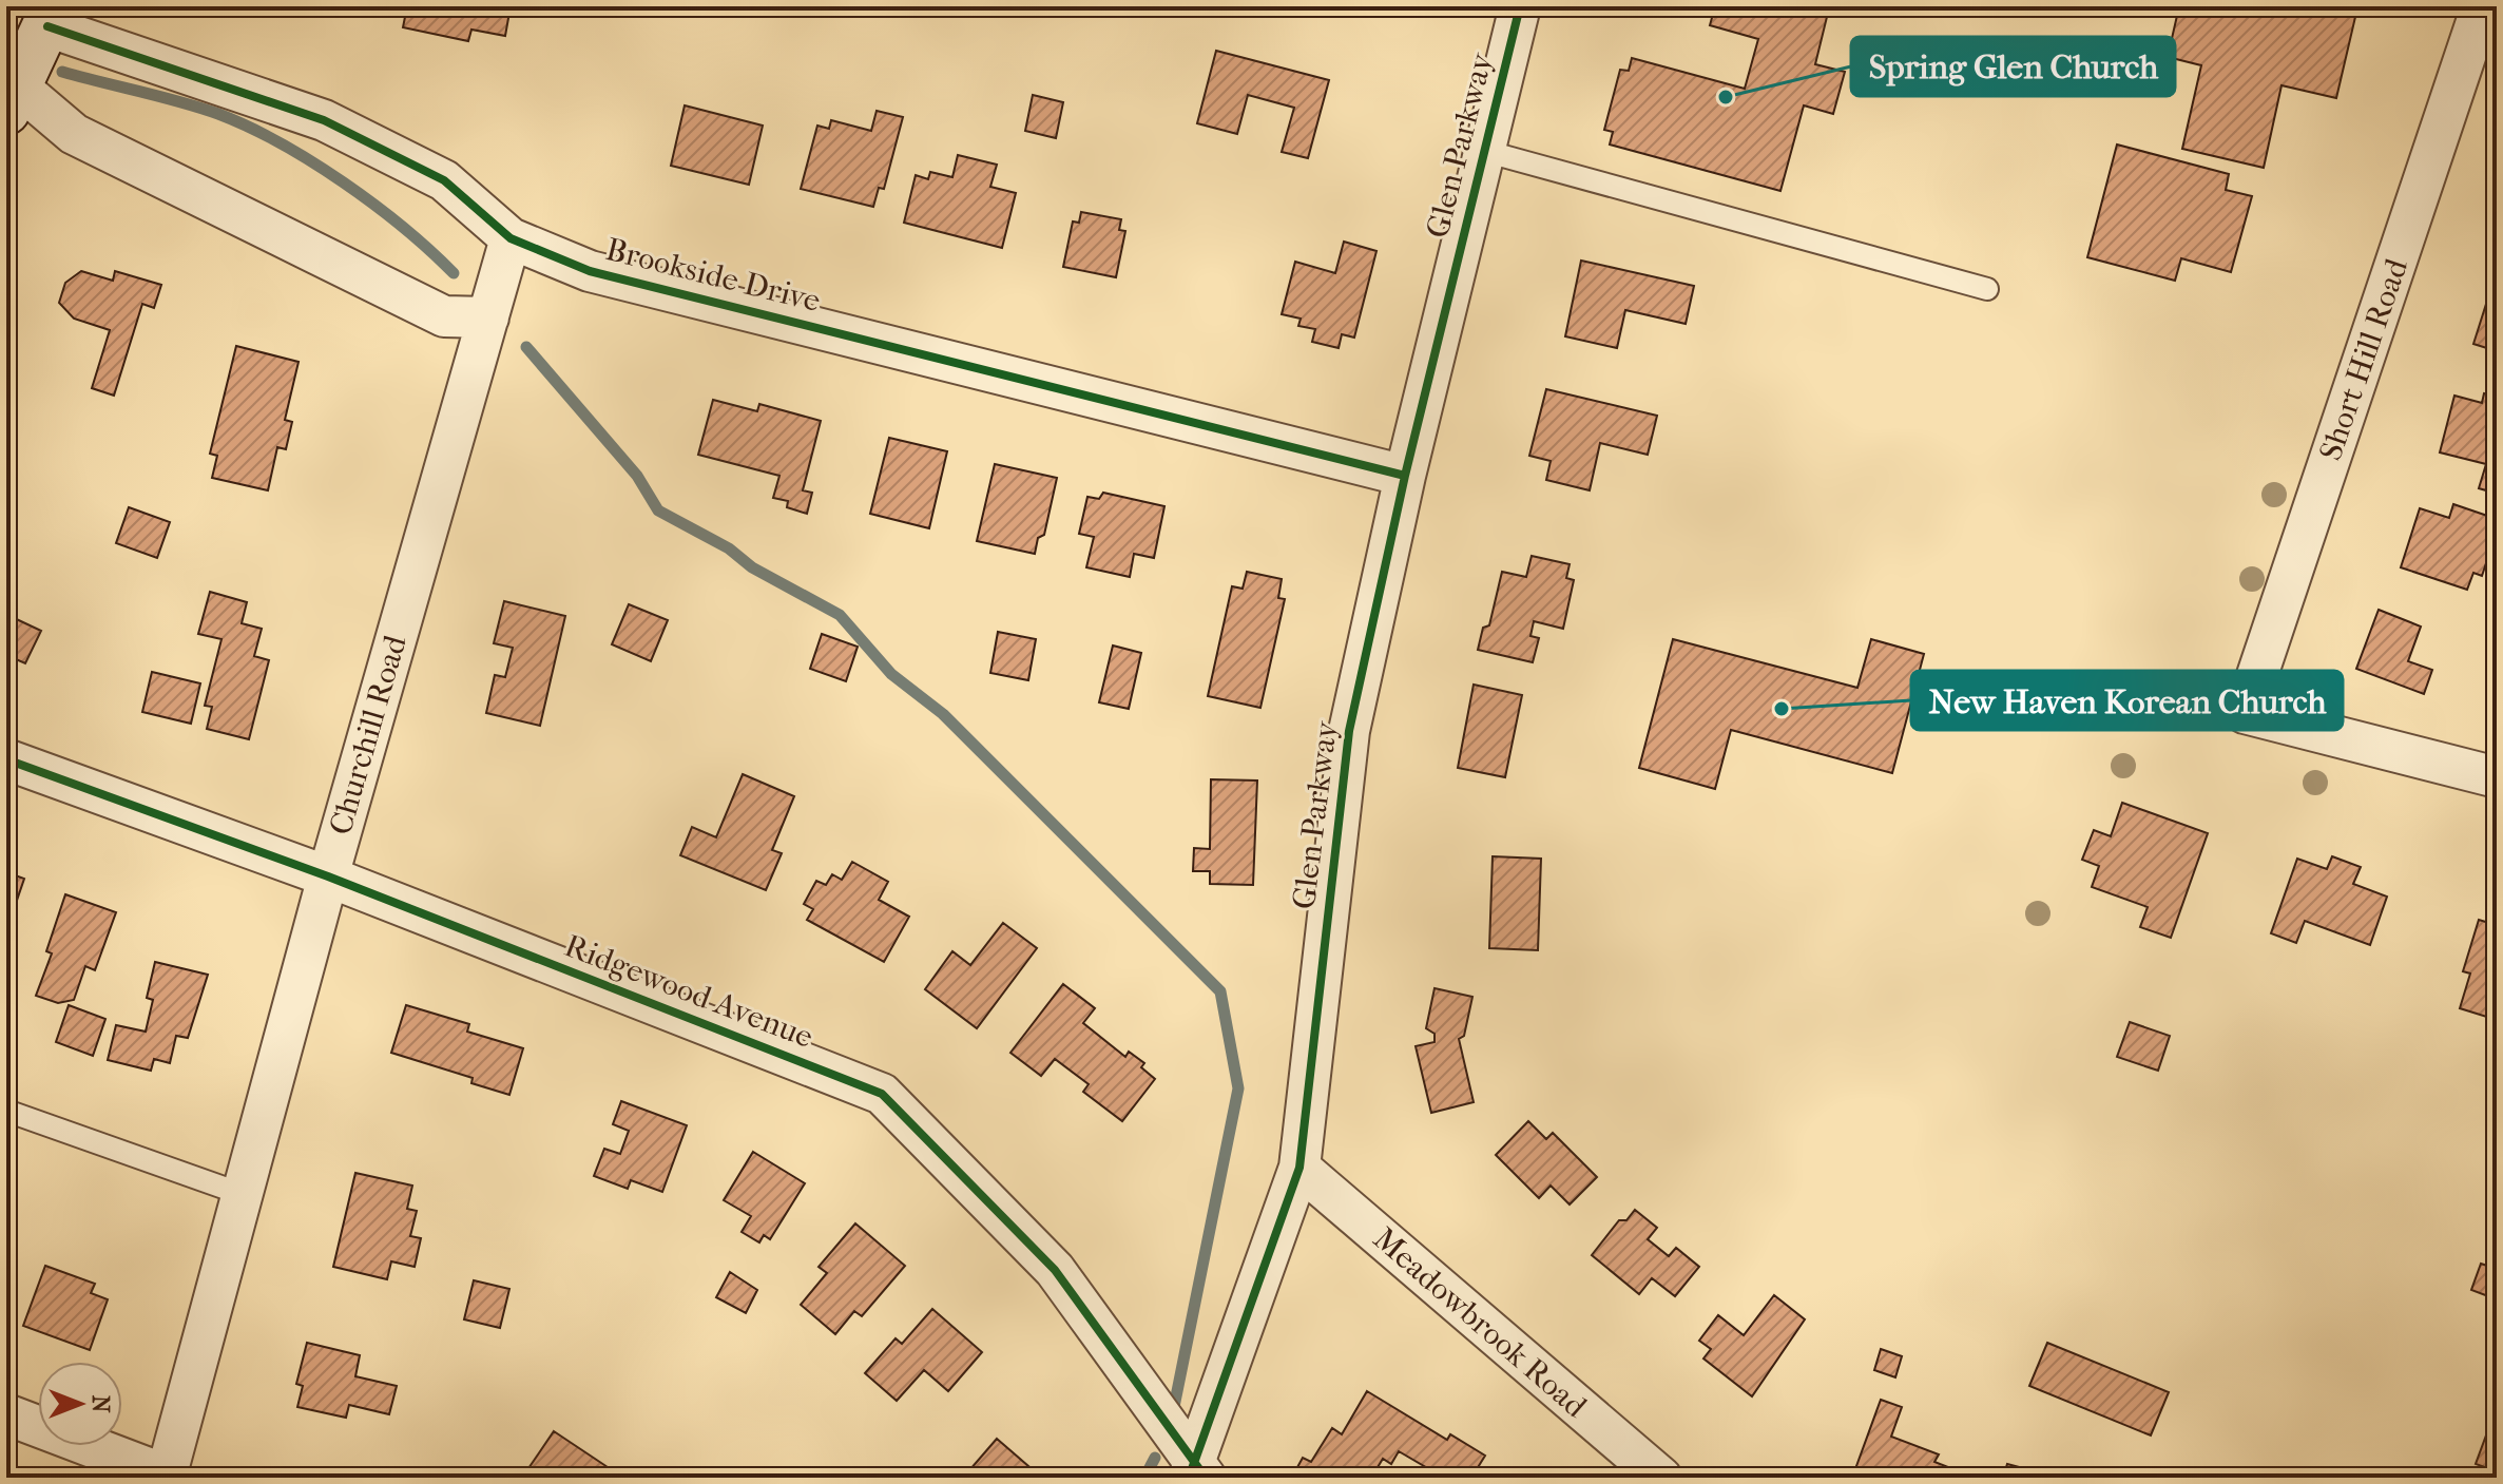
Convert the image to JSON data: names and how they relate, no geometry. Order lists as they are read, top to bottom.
{
  "streets": {
    "street": [
      "Glen Parkway",
      "Brookside Drive",
      "Short Hill Road",
      "Churchill Road",
      "Ridgewood Avenue",
      "Meadowbrook Road"
    ]
  },
  "crossings": [
    ["Glen Parkway", "Brookside Drive"],
    ["Glen Parkway", "Ridgewood Avenue"],
    ["Glen Parkway", "Meadowbrook Road"],
    ["Brookside Drive", "Churchill Road"],
    ["Churchill Road", "Ridgewood Avenue"]
  ],
  "places": ["Spring Glen Church", "New Haven Korean Church"],
  "north": "right"
}
